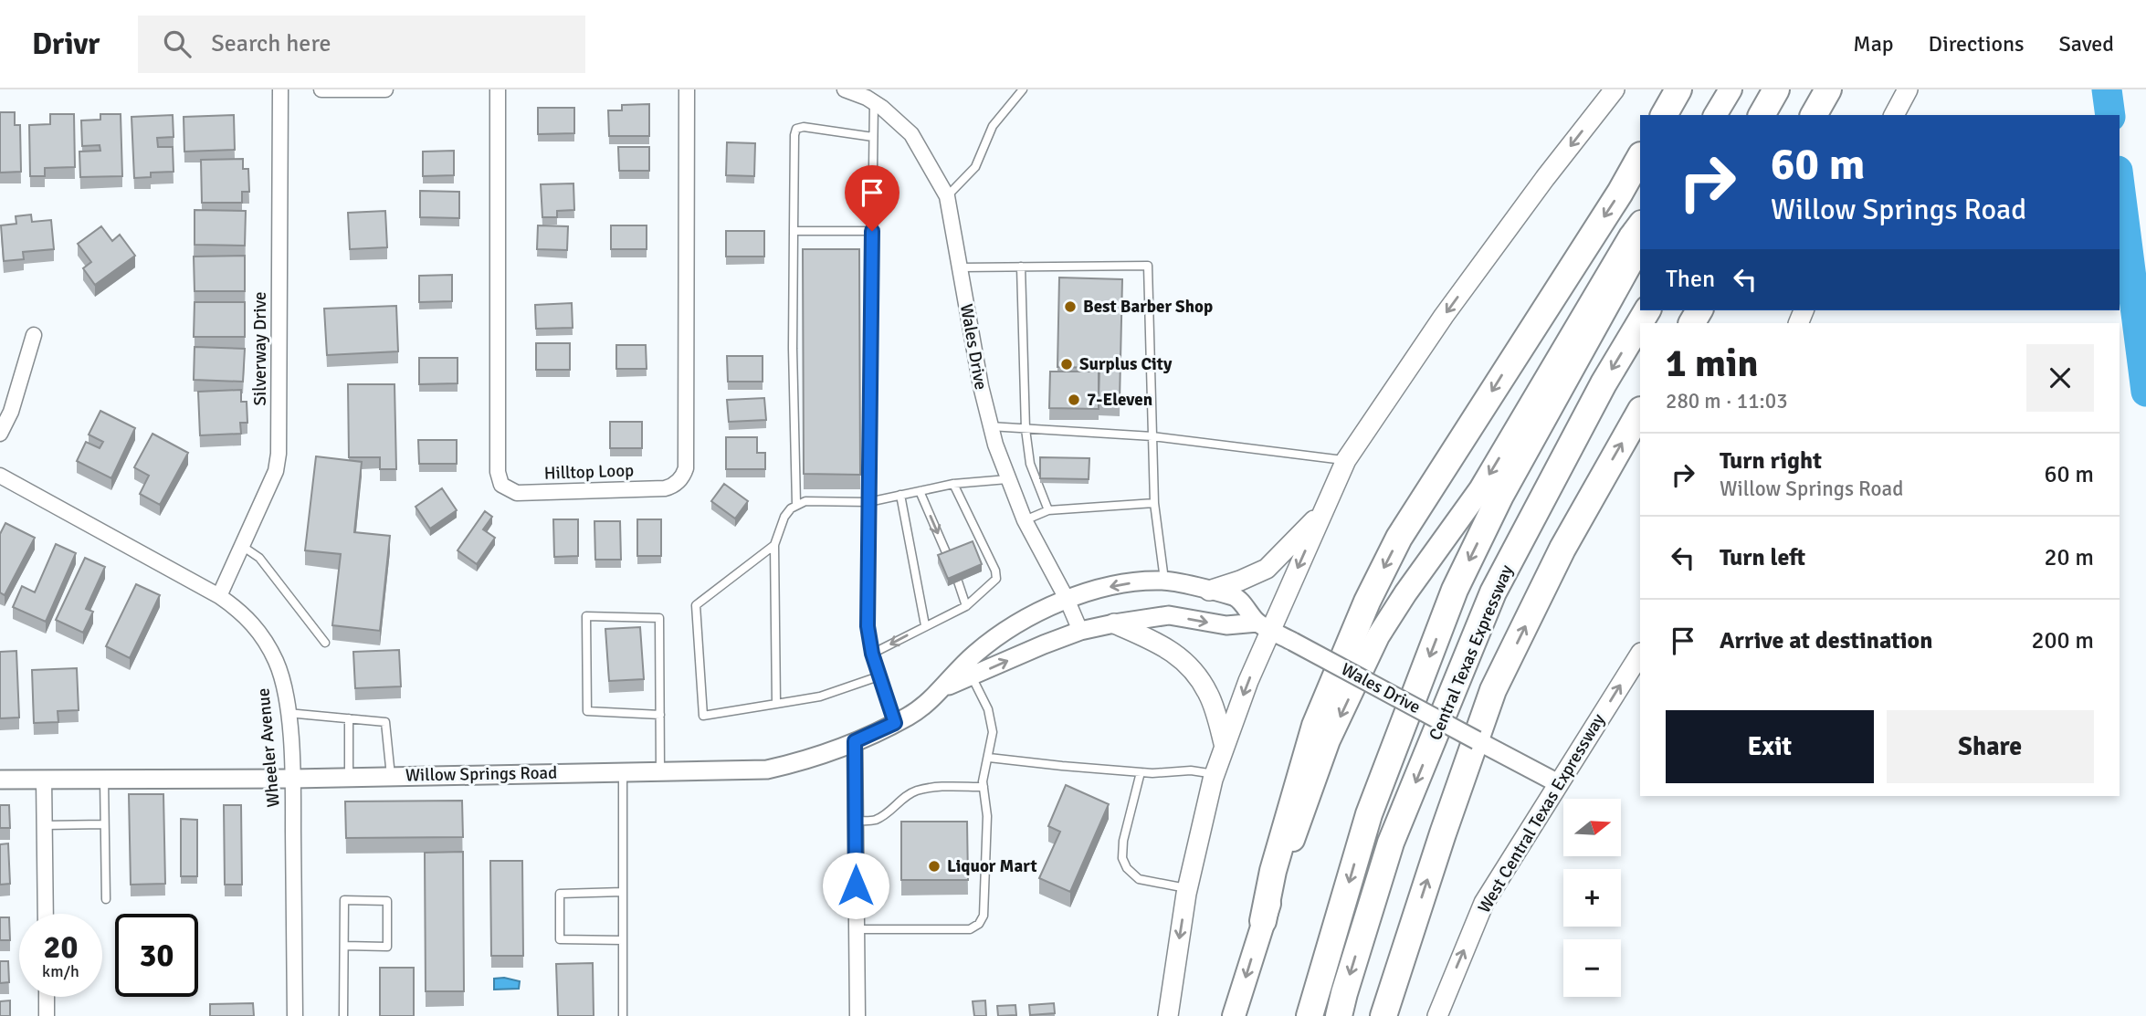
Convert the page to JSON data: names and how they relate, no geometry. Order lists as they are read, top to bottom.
{
  "streets": {
    "highway": ["Central Texas Expressway"],
    "main road": ["West Central Texas Expressway"],
    "street": [
      "Wales Drive",
      "Silverway Drive",
      "Hilltop Loop",
      "Wheeler Avenue",
      "Willow Springs Road"
    ]
  },
  "crossings": [
    ["Wales Drive", "Willow Springs Road"],
    ["Wales Drive", "West Central Texas Expressway"],
    ["Silverway Drive", "Wheeler Avenue"],
    ["Wheeler Avenue", "Willow Springs Road"]
  ],
  "one_way": ["West Central Texas Expressway"],
  "places": [
    "Best Barber Shop",
    "Surplus City",
    "7-Eleven",
    "Liquor Mart"
  ],
  "north": "right",
  "page": {
    "header": "Drivr",
    "search": "Search here",
    "nav": ["Map", "Directions", "Saved"],
    "turn": ["60 m", "Willow Springs Road"],
    "then": "Then",
    "heading": ["1 min", "280 m · 11:03"],
    "list": [
      {
        "name": "Turn right",
        "note": "Willow Springs Road",
        "value": "60 m"
      },
      {
        "name": "Turn left",
        "value": "20 m"
      },
      {
        "name": "Arrive at destination",
        "value": "200 m"
      }
    ],
    "buttons": ["Exit", "Share"],
    "map_buttons": ["+", "−"],
    "speed": "20 km/h",
    "limit": "30"
  }
}
